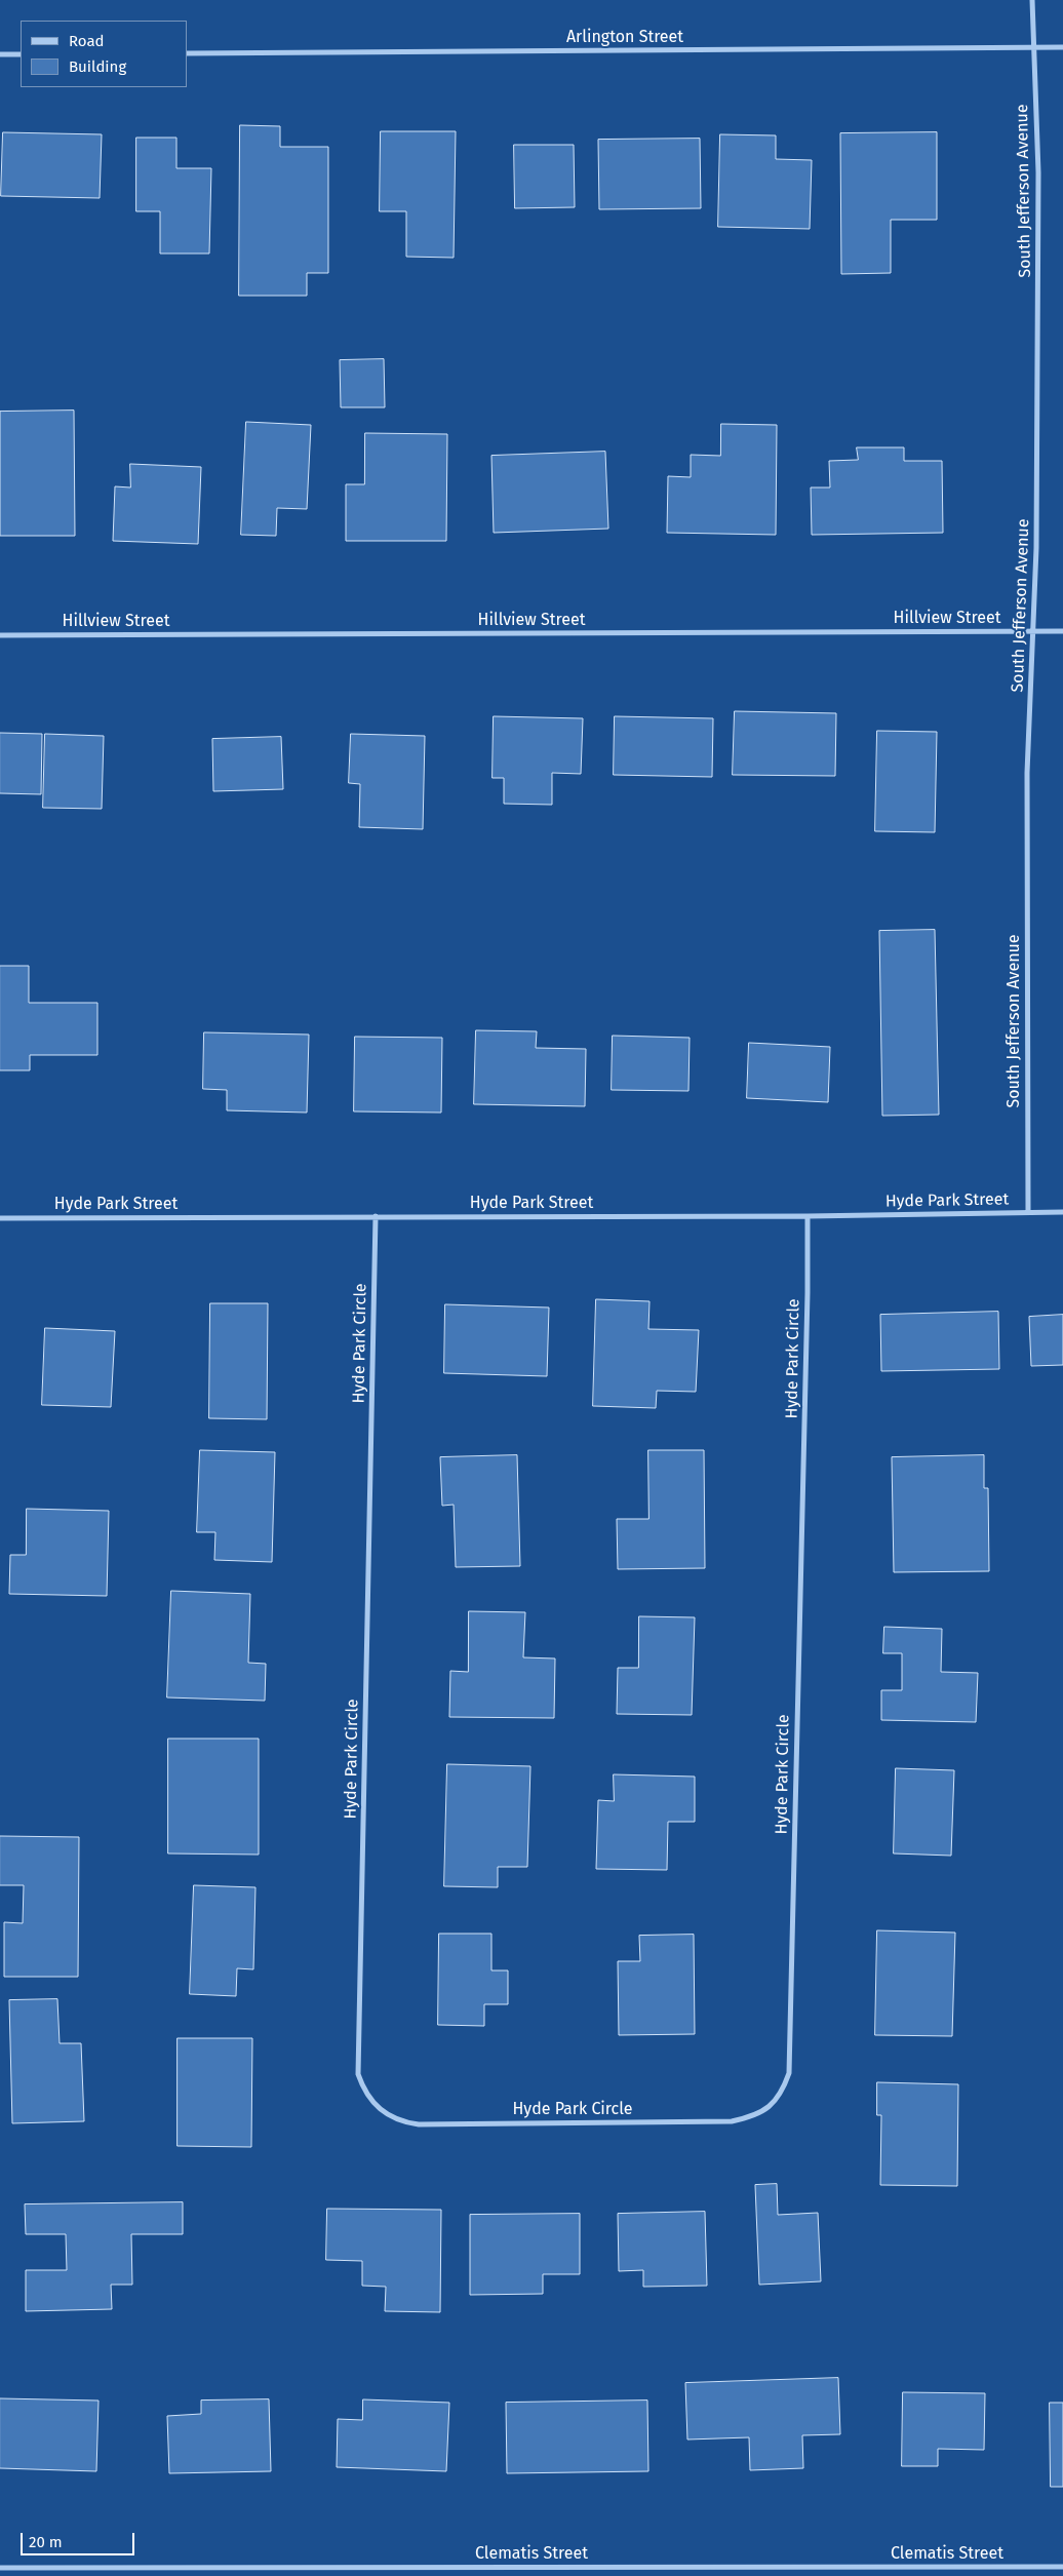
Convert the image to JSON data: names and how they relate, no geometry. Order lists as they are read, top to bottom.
{
  "streets": {
    "street": [
      "Arlington Street",
      "South Jefferson Avenue",
      "Hillview Street",
      "Hyde Park Street",
      "Hyde Park Circle",
      "Clematis Street"
    ]
  },
  "crossings": [
    ["Arlington Street", "South Jefferson Avenue"],
    ["South Jefferson Avenue", "Hillview Street"],
    ["South Jefferson Avenue", "Hyde Park Street"],
    ["Hyde Park Street", "Hyde Park Circle"]
  ],
  "legend": ["Road", "Building"],
  "scale_bar": "20 m"
}
